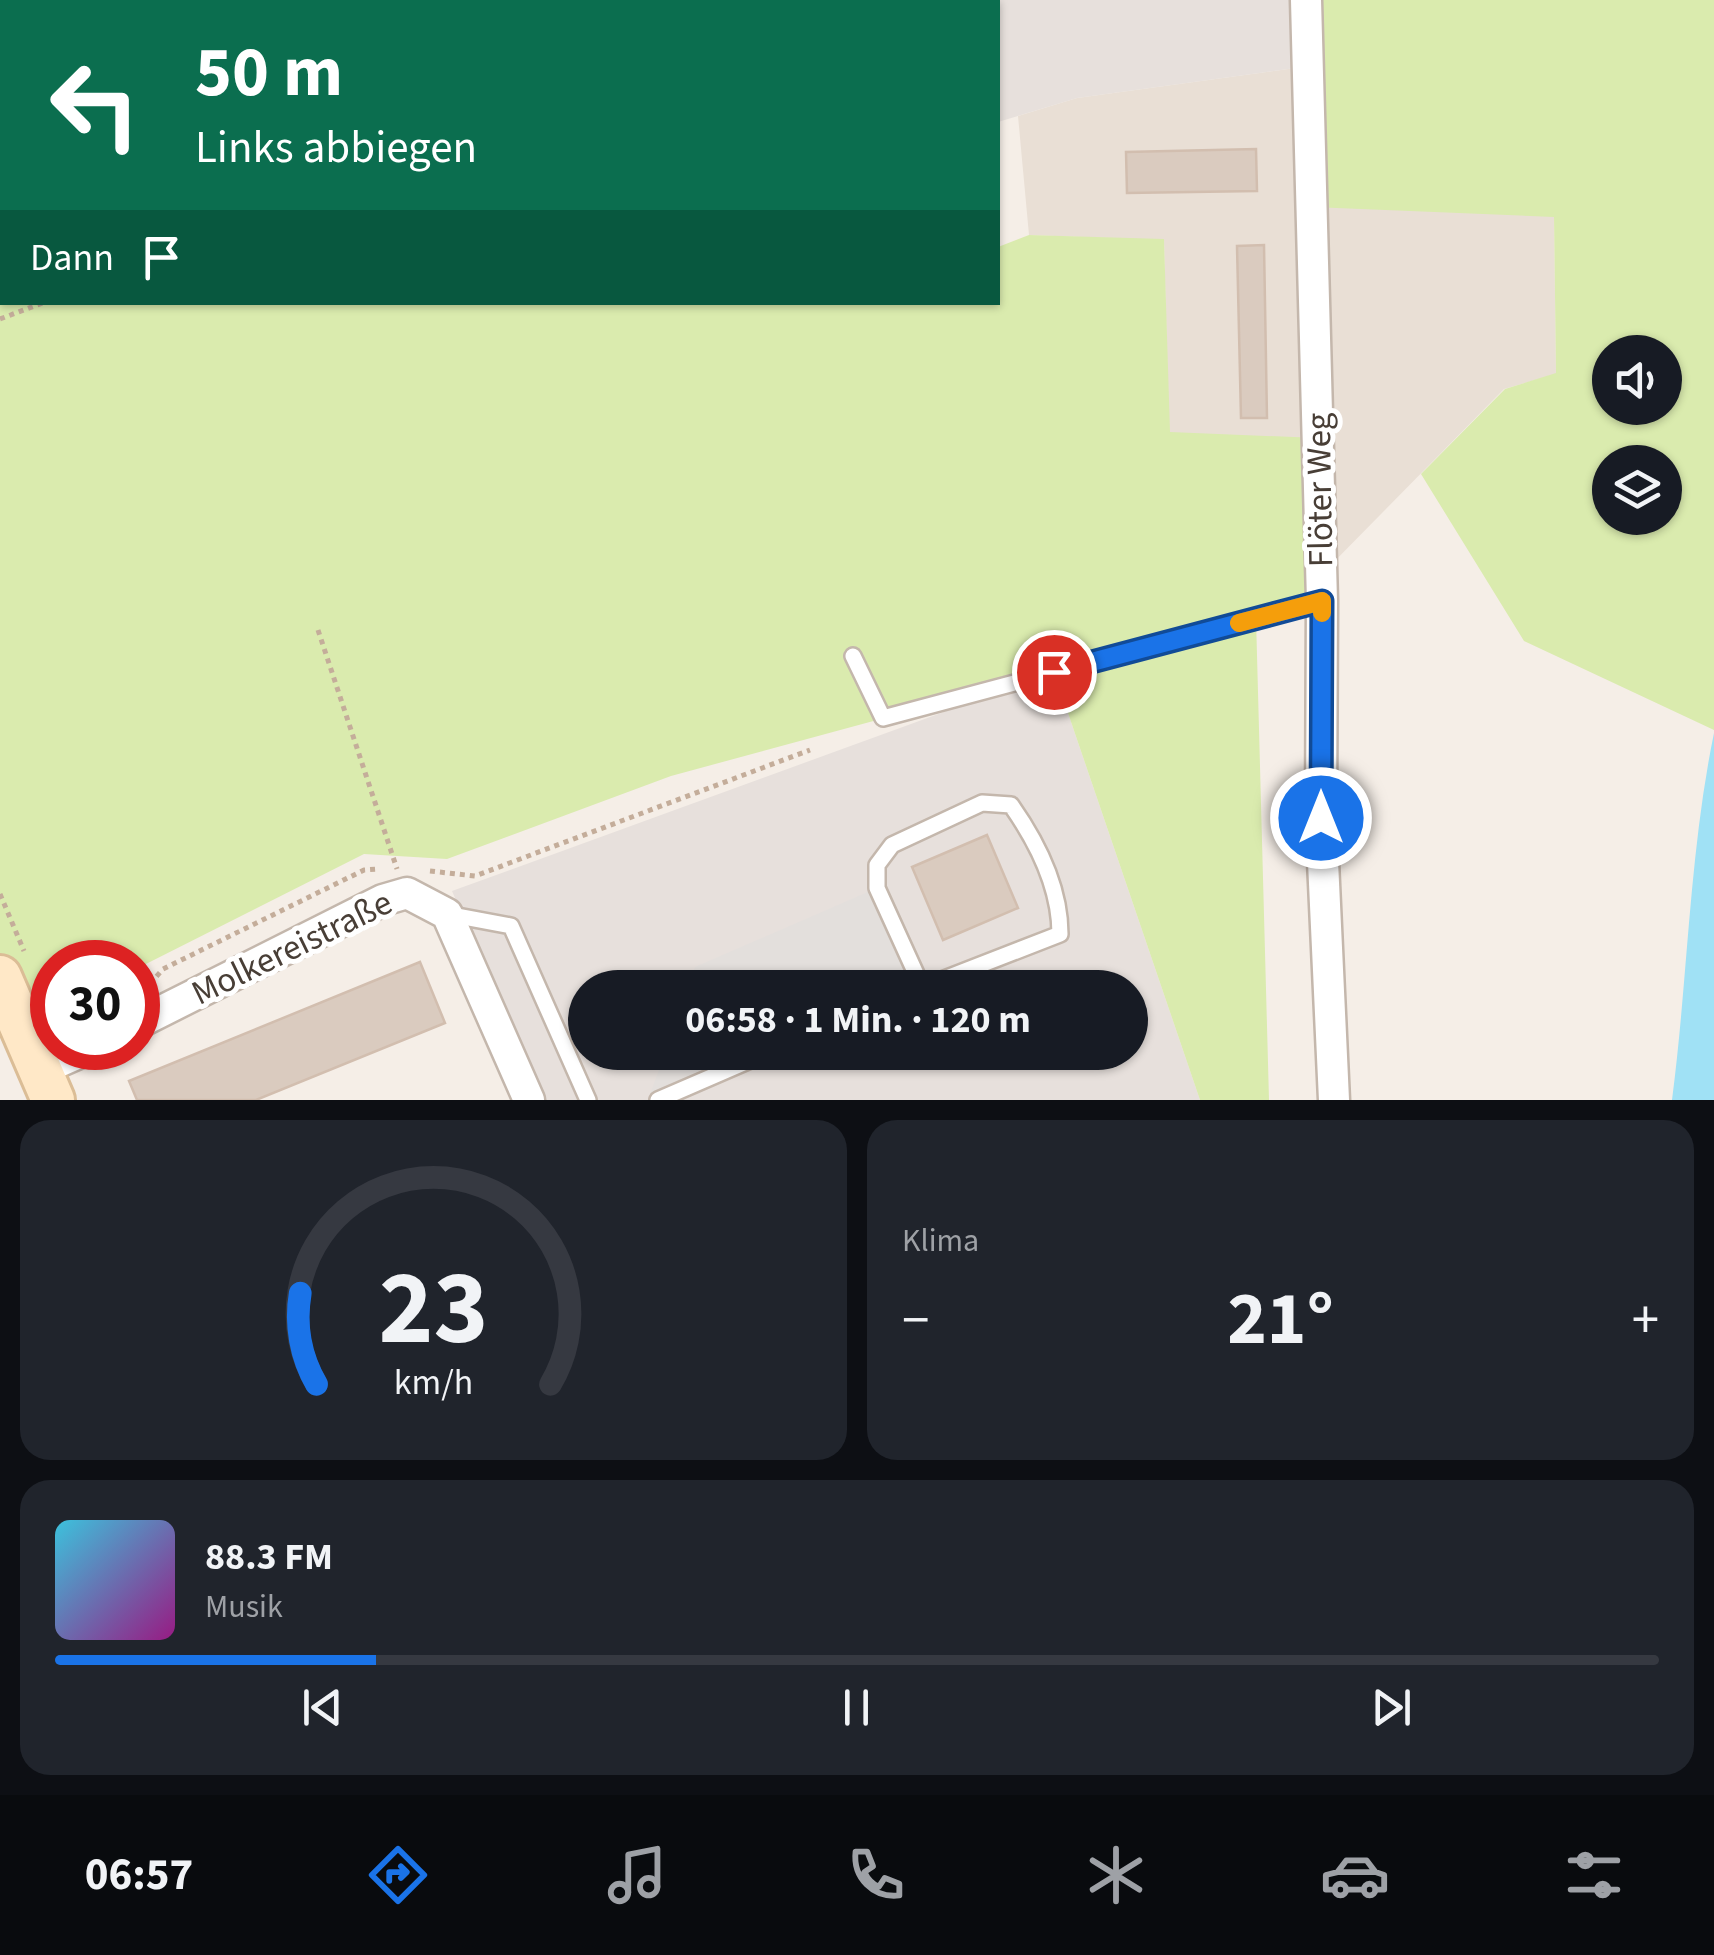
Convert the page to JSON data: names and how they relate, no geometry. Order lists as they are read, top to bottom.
{
  "streets": {
    "street": ["Flöter Weg", "Molkereistraße"]
  },
  "page": {
    "turn": ["50 m", "Links abbiegen"],
    "then": "Dann",
    "limit": "30",
    "trip": "06:58 · 1 Min. · 120 m",
    "tile": "Klima",
    "heat": ["−", "21°", "+"],
    "song": ["88.3 FM", "Musik"],
    "tabs": "06:57",
    "gauge": ["23", "km/h"]
  }
}
